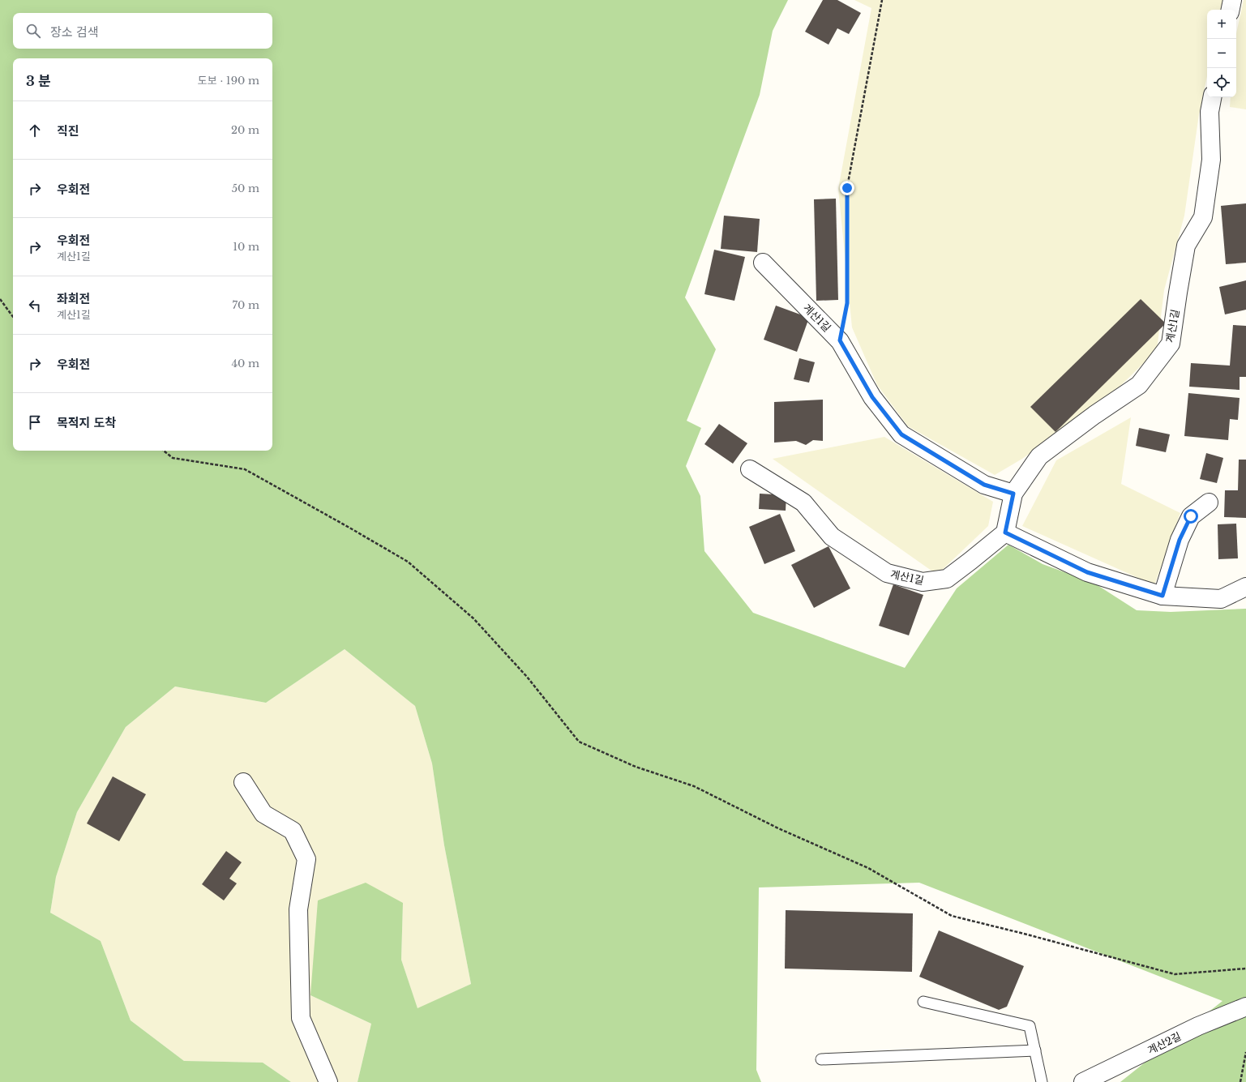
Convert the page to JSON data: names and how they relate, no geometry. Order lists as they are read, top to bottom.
{
  "streets": {
    "street": ["계산1길", "계산2길"]
  },
  "page": {
    "map_buttons": ["+", "−"],
    "search": "장소 검색",
    "heading": ["3 분", "도보 · 190 m"],
    "list": [
      ["직진", "20 m"],
      ["우회전", "50 m"],
      ["우회전", "계산1길", "10 m"],
      ["좌회전", "계산1길", "70 m"],
      ["우회전", "40 m"],
      "목적지 도착"
    ]
  }
}
